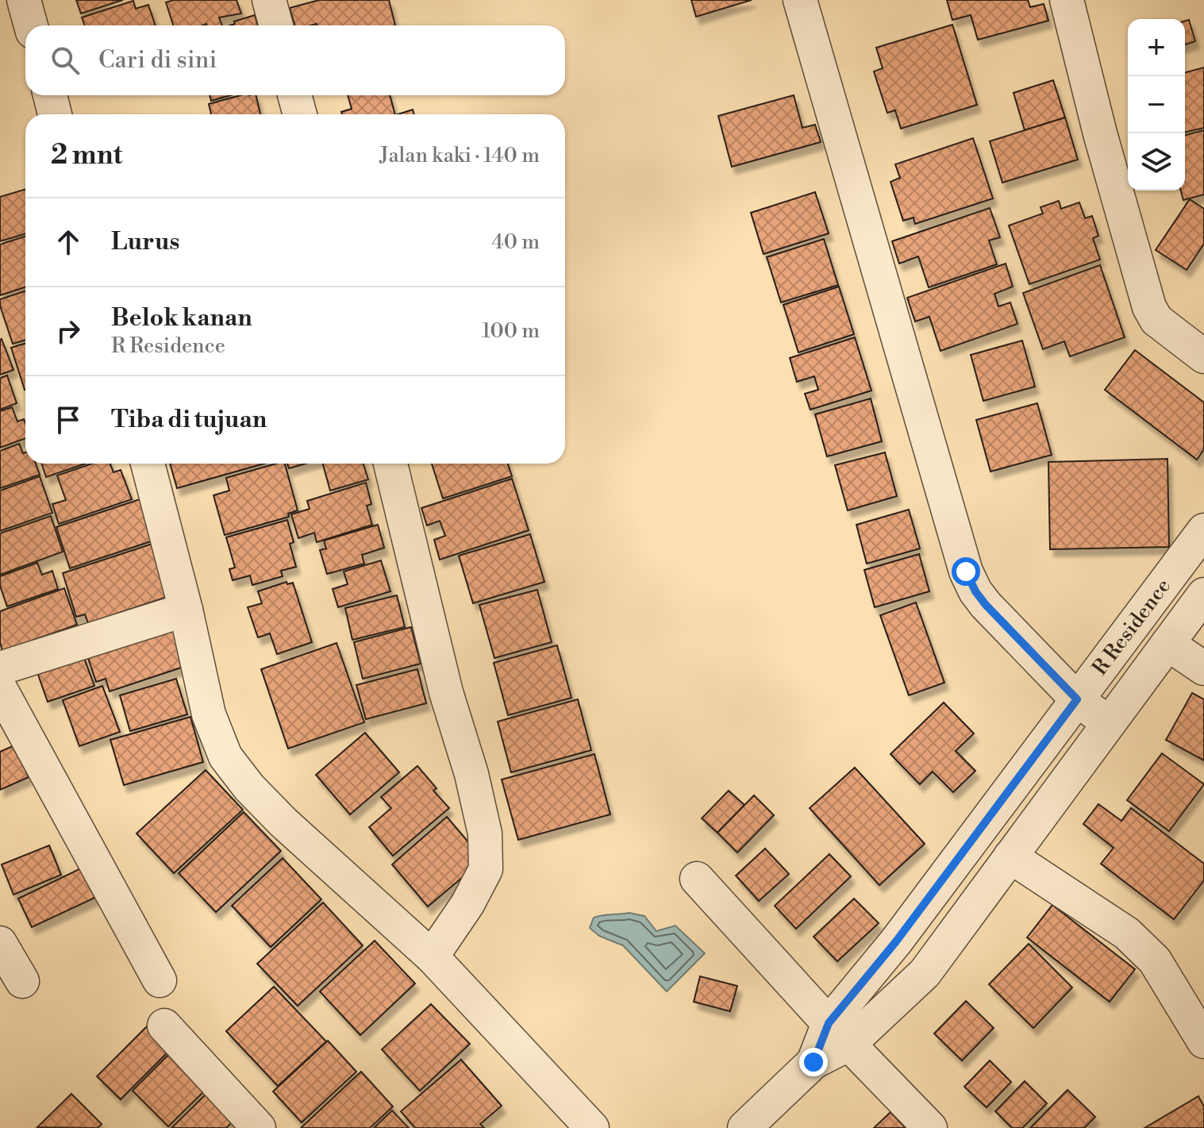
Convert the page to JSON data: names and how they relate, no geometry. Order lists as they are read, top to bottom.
{
  "streets": {
    "street": ["R Residence"]
  },
  "page": {
    "map_buttons": ["+", "−"],
    "search": "Cari di sini",
    "heading": ["2 mnt", "Jalan kaki · 140 m"],
    "list": [
      ["Lurus", "40 m"],
      ["Belok kanan", "R Residence", "100 m"],
      "Tiba di tujuan"
    ]
  }
}
